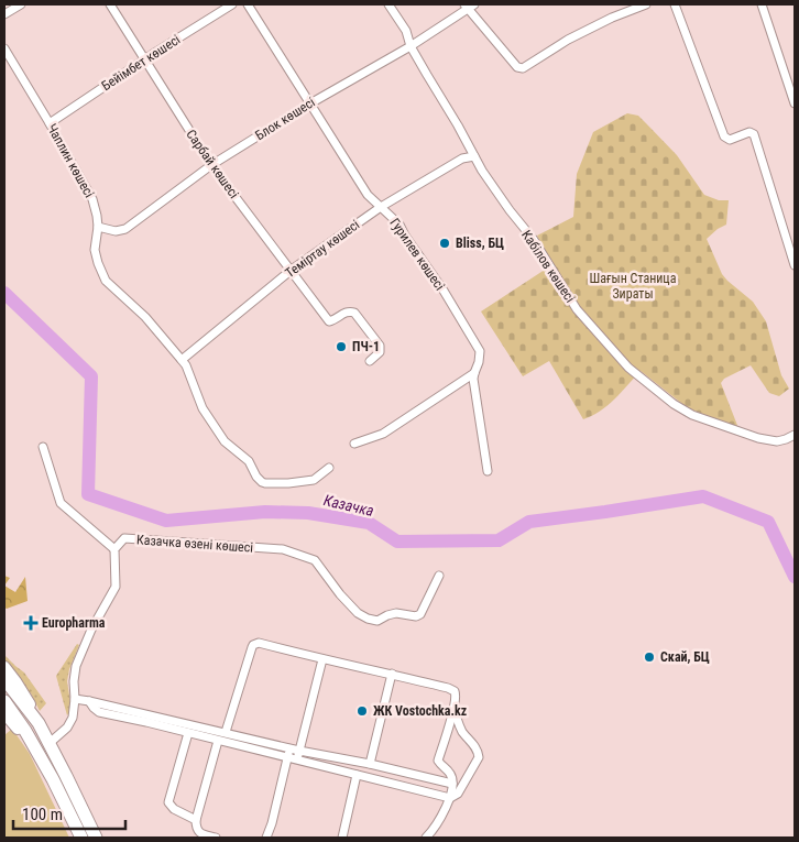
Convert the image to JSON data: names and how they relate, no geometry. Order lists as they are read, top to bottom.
{
  "streets": {
    "street": [
      "Бейімбет көшесі",
      "Блок көшесі",
      "Чаплин көшесі",
      "Сарбай көшесі",
      "Теміртау көшесі",
      "Гурилев көшесі",
      "Кабілов көшесі",
      "Казачка өзені көшесі"
    ]
  },
  "crossings": [
    ["Бейімбет көшесі", "Чаплин көшесі"],
    ["Бейімбет көшесі", "Сарбай көшесі"],
    ["Блок көшесі", "Чаплин көшесі"],
    ["Блок көшесі", "Сарбай көшесі"],
    ["Блок көшесі", "Гурилев көшесі"],
    ["Блок көшесі", "Кабілов көшесі"],
    ["Чаплин көшесі", "Теміртау көшесі"],
    ["Сарбай көшесі", "Теміртау көшесі"],
    ["Теміртау көшесі", "Гурилев көшесі"],
    ["Теміртау көшесі", "Кабілов көшесі"]
  ],
  "water": ["Казачка"],
  "parks": ["Шағын Станица Зираты"],
  "places": {
    "other": [
      "Bliss, БЦ",
      "ПЧ-1",
      "Скай, БЦ",
      "ЖК Vostochka.kz"
    ],
    "health": ["Europharma"]
  },
  "scale_bar": "100 m"
}
